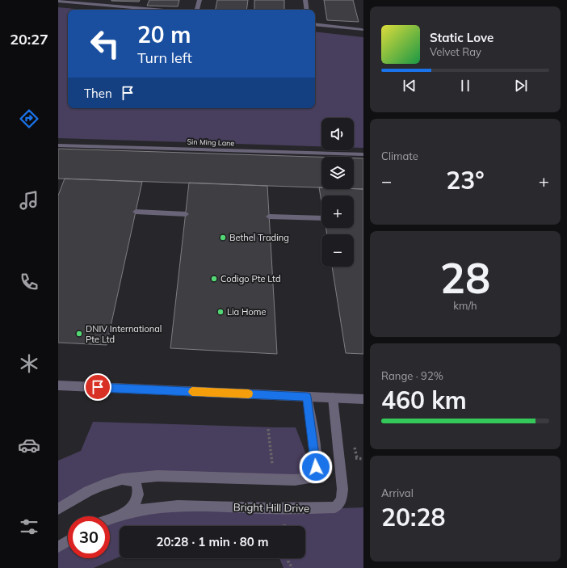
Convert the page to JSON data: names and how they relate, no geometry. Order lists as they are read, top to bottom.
{
  "streets": {
    "street": ["Sin Ming Lane", "Bright Hill Drive"]
  },
  "places": [
    "Bethel Trading",
    "Codigo Pte Ltd",
    "Lia Home",
    "DNIV International Pte Ltd"
  ],
  "page": {
    "tabs": "20:27",
    "turn": ["20 m", "Turn left"],
    "song": ["Static Love", "Velvet Ray"],
    "then": "Then",
    "map_buttons": ["+", "−"],
    "tile": [
      "Climate",
      ["28", "km/h"],
      ["Range · 92%", "460 km"],
      ["Arrival", "20:28"]
    ],
    "heat": ["−", "23°", "+"],
    "limit": "30",
    "trip": "20:28 · 1 min · 80 m"
  }
}
